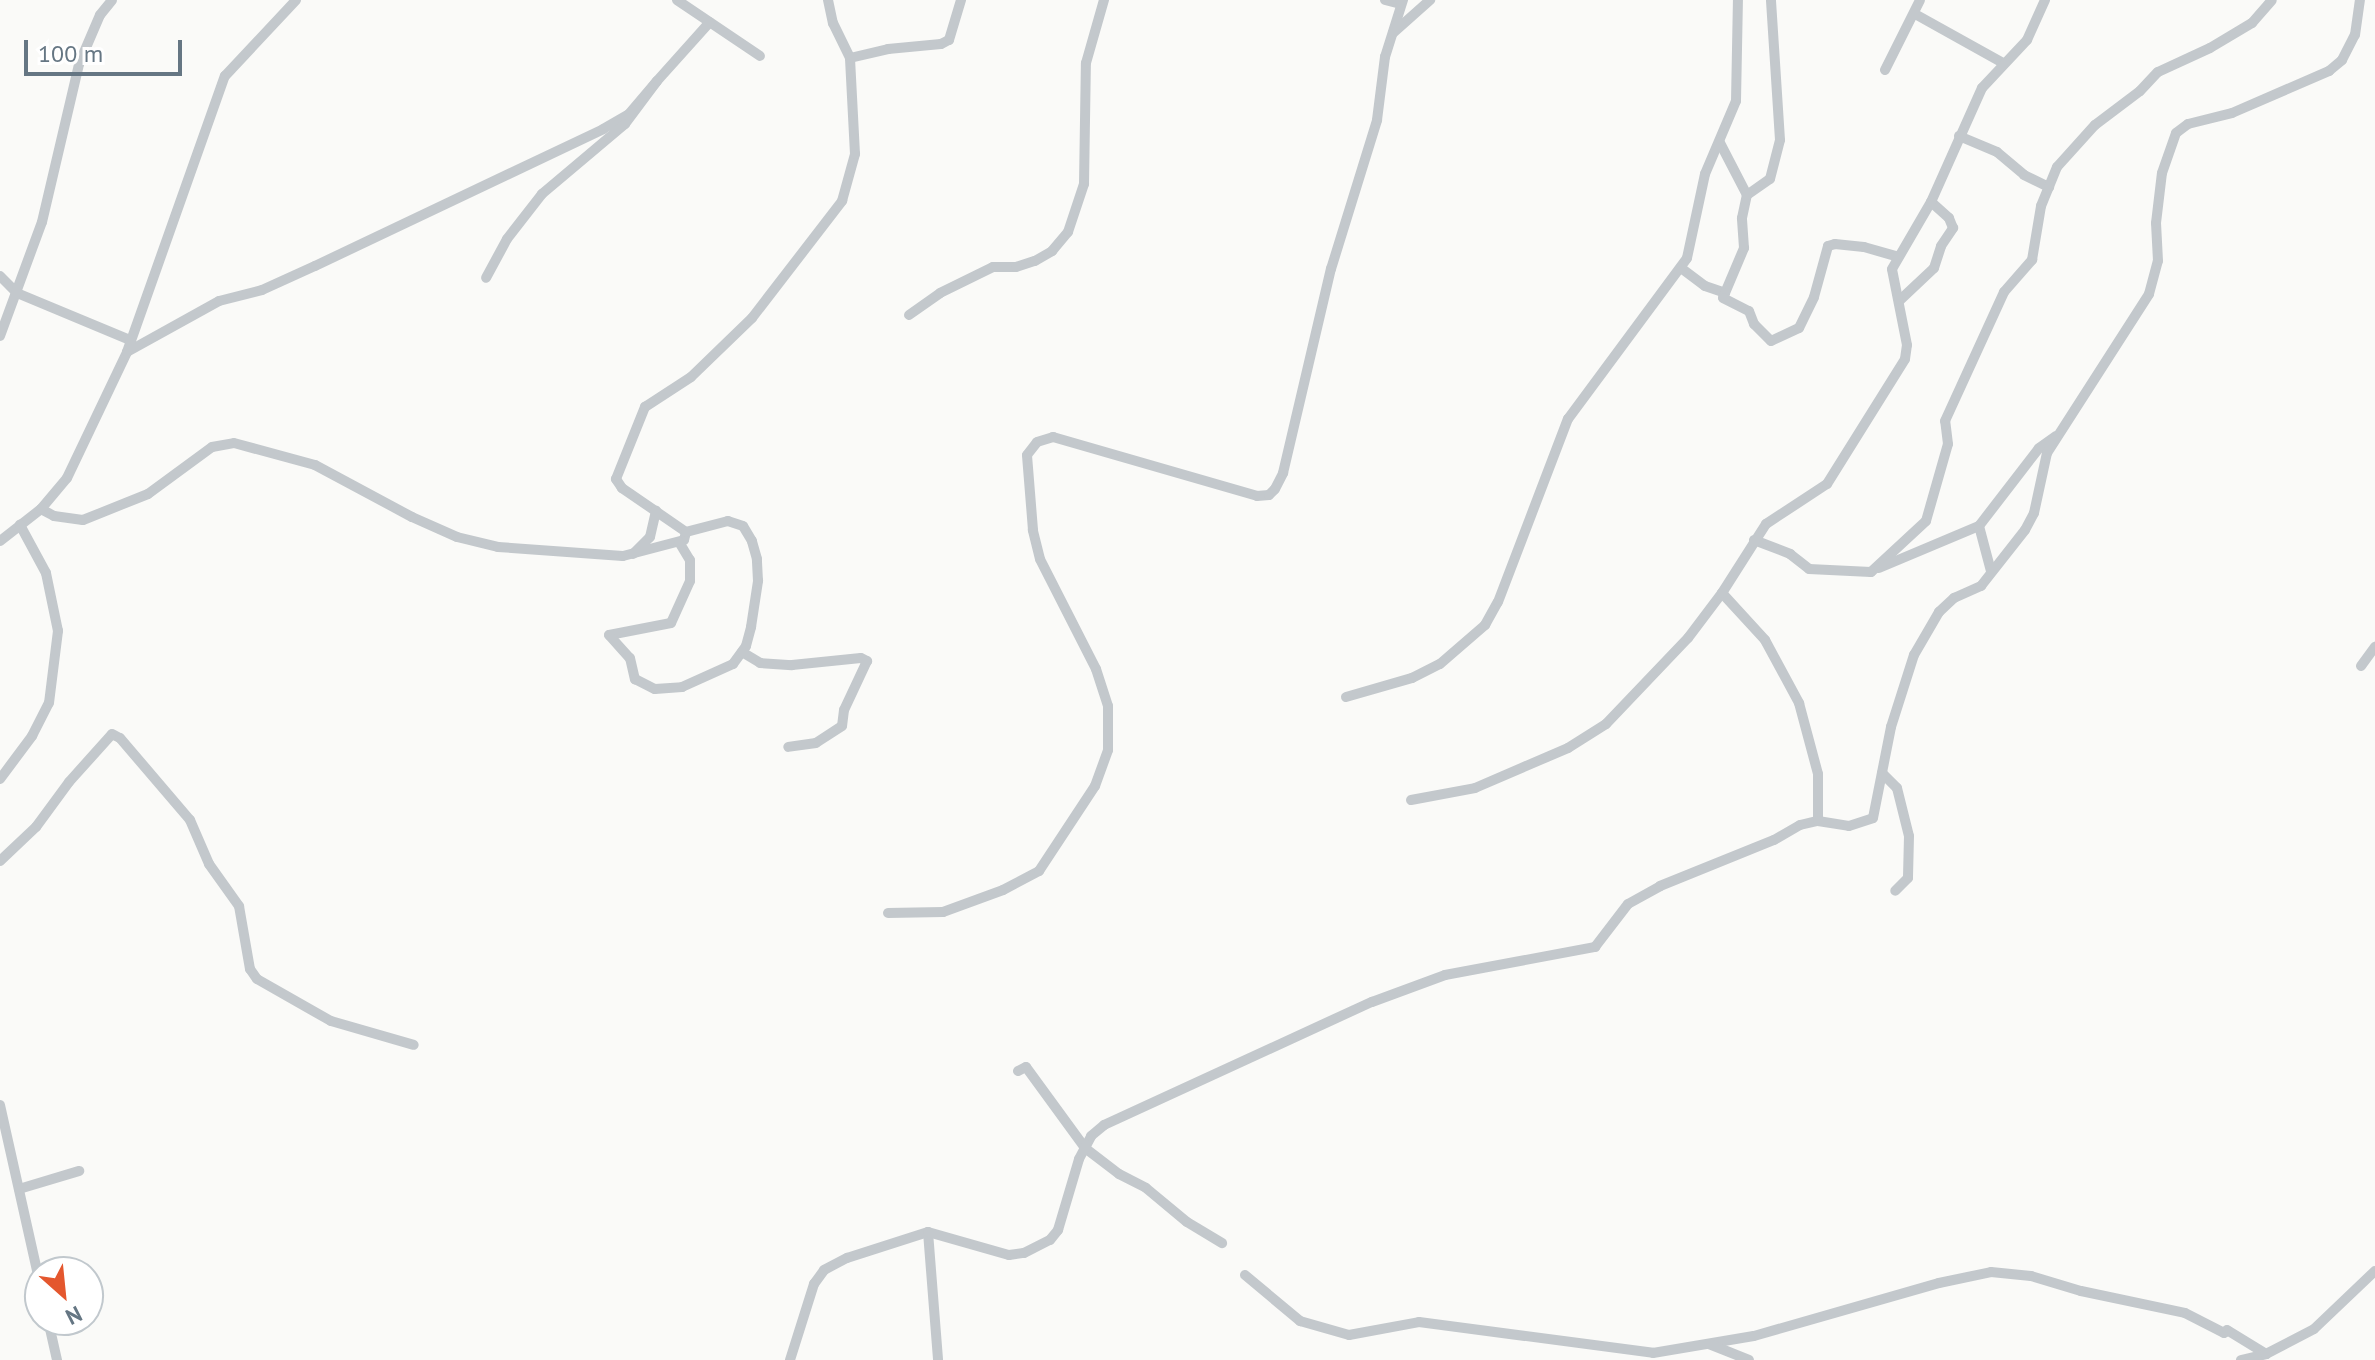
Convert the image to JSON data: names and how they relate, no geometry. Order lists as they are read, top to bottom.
{
  "scale_bar": "100 m",
  "north": "bottom right"
}
